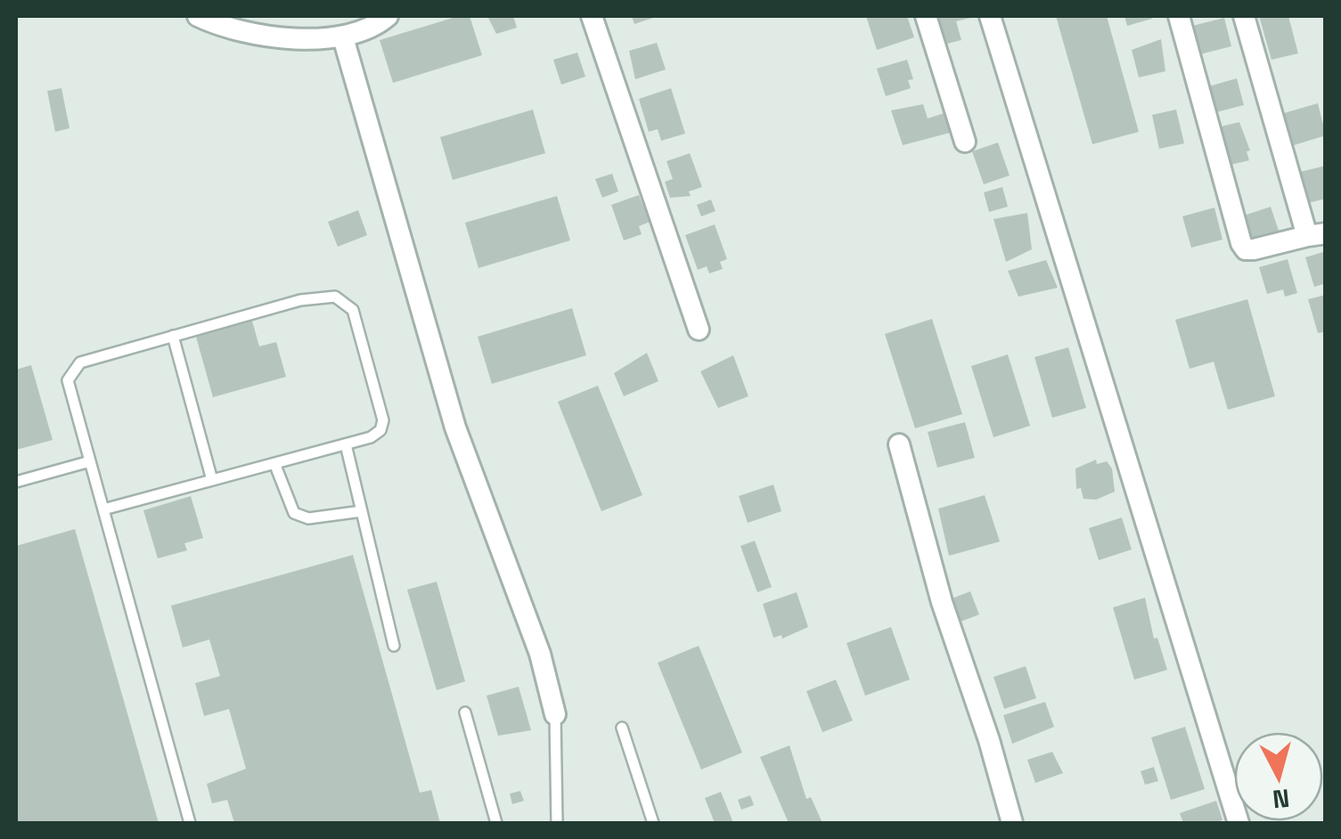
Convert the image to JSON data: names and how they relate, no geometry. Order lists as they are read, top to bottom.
{
  "north": "bottom"
}
